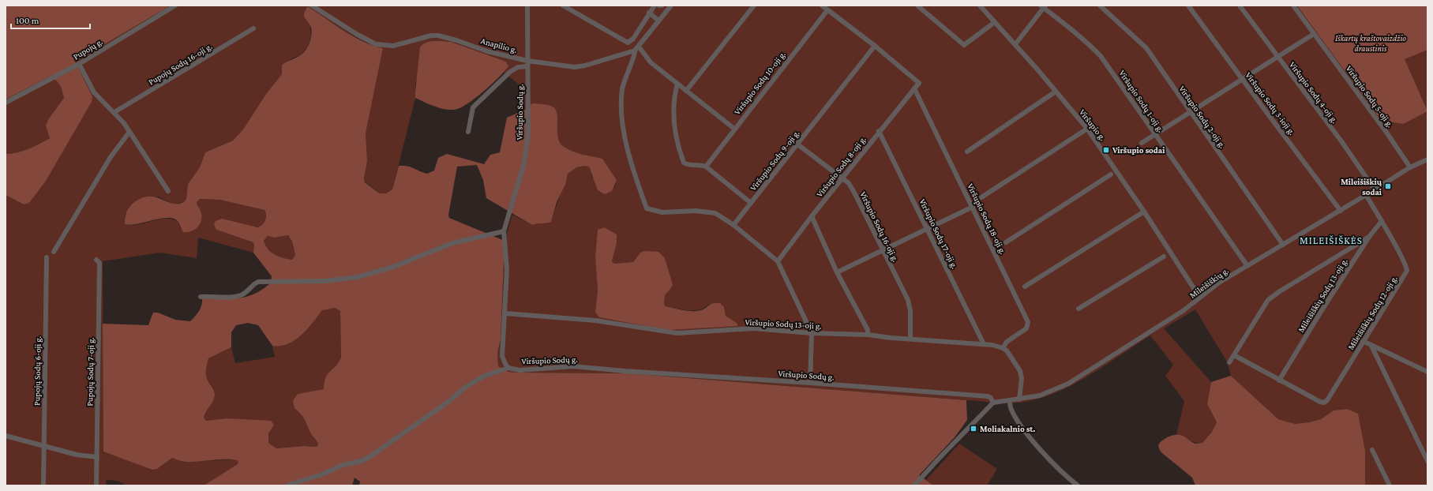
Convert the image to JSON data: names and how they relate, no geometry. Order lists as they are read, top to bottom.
{
  "streets": {
    "street": [
      "Anapilio g.",
      "Pupojų g.",
      "Pupojų Sodų 16-oji g.",
      "Viršupio Sodų 10-oji g.",
      "Viršupio Sodų 4-oji g.",
      "Viršupio Sodų 5-oji g.",
      "Viršupio Sodų 1-oji g.",
      "Viršupio Sodų 3-ioji g.",
      "Viršupio Sodų g.",
      "Viršupio Sodų 2-oji g.",
      "Viršupio g.",
      "Viršupio Sodų 9-oji g.",
      "Viršupio Sodų 8-oji g.",
      "Viršupio Sodų 18-oji g.",
      "Viršupio Sodų 16-oji g.",
      "Viršupio Sodų 17-oji g.",
      "Mileišiškių g.",
      "Mileišiškių Sodų 13-oji g.",
      "Mileišiškių Sodų 12-oji g.",
      "Viršupio Sodų 13-oji g.",
      "Pupojų Sodų 6-oji g.",
      "Pupojų Sodų 7-oji g."
    ]
  },
  "crossings": [
    ["Anapilio g.", "Viršupio Sodų g."],
    ["Viršupio Sodų 10-oji g.", "Viršupio Sodų 9-oji g."],
    ["Viršupio Sodų 4-oji g.", "Mileišiškių g."],
    ["Viršupio Sodų 5-oji g.", "Mileišiškių g."],
    ["Viršupio Sodų 1-oji g.", "Mileišiškių g."],
    ["Viršupio Sodų 3-ioji g.", "Mileišiškių g."],
    ["Viršupio Sodų g.", "Mileišiškių g."],
    ["Viršupio Sodų g.", "Viršupio Sodų 13-oji g."],
    ["Viršupio Sodų 2-oji g.", "Mileišiškių g."],
    ["Viršupio g.", "Mileišiškių g."],
    ["Viršupio Sodų 9-oji g.", "Viršupio Sodų 8-oji g."],
    ["Viršupio Sodų 9-oji g.", "Viršupio Sodų 16-oji g."],
    ["Viršupio Sodų 8-oji g.", "Viršupio Sodų 18-oji g."],
    ["Viršupio Sodų 8-oji g.", "Viršupio Sodų 16-oji g."],
    ["Viršupio Sodų 8-oji g.", "Viršupio Sodų 17-oji g."],
    ["Viršupio Sodų 18-oji g.", "Viršupio Sodų 13-oji g."],
    ["Viršupio Sodų 16-oji g.", "Viršupio Sodų 13-oji g."],
    ["Viršupio Sodų 17-oji g.", "Viršupio Sodų 13-oji g."],
    ["Mileišiškių g.", "Mileišiškių Sodų 12-oji g."],
    ["Mileišiškių Sodų 13-oji g.", "Mileišiškių Sodų 12-oji g."]
  ],
  "districts": ["MILEIŠIŠKĖS"],
  "parks": ["Iškartų kraštovaizdžio draustinis"],
  "places": {
    "transit": ["Viršupio sodai", "Mileišiškių sodai", "Moliakalnio st."]
  },
  "scale_bar": "100 m"
}
